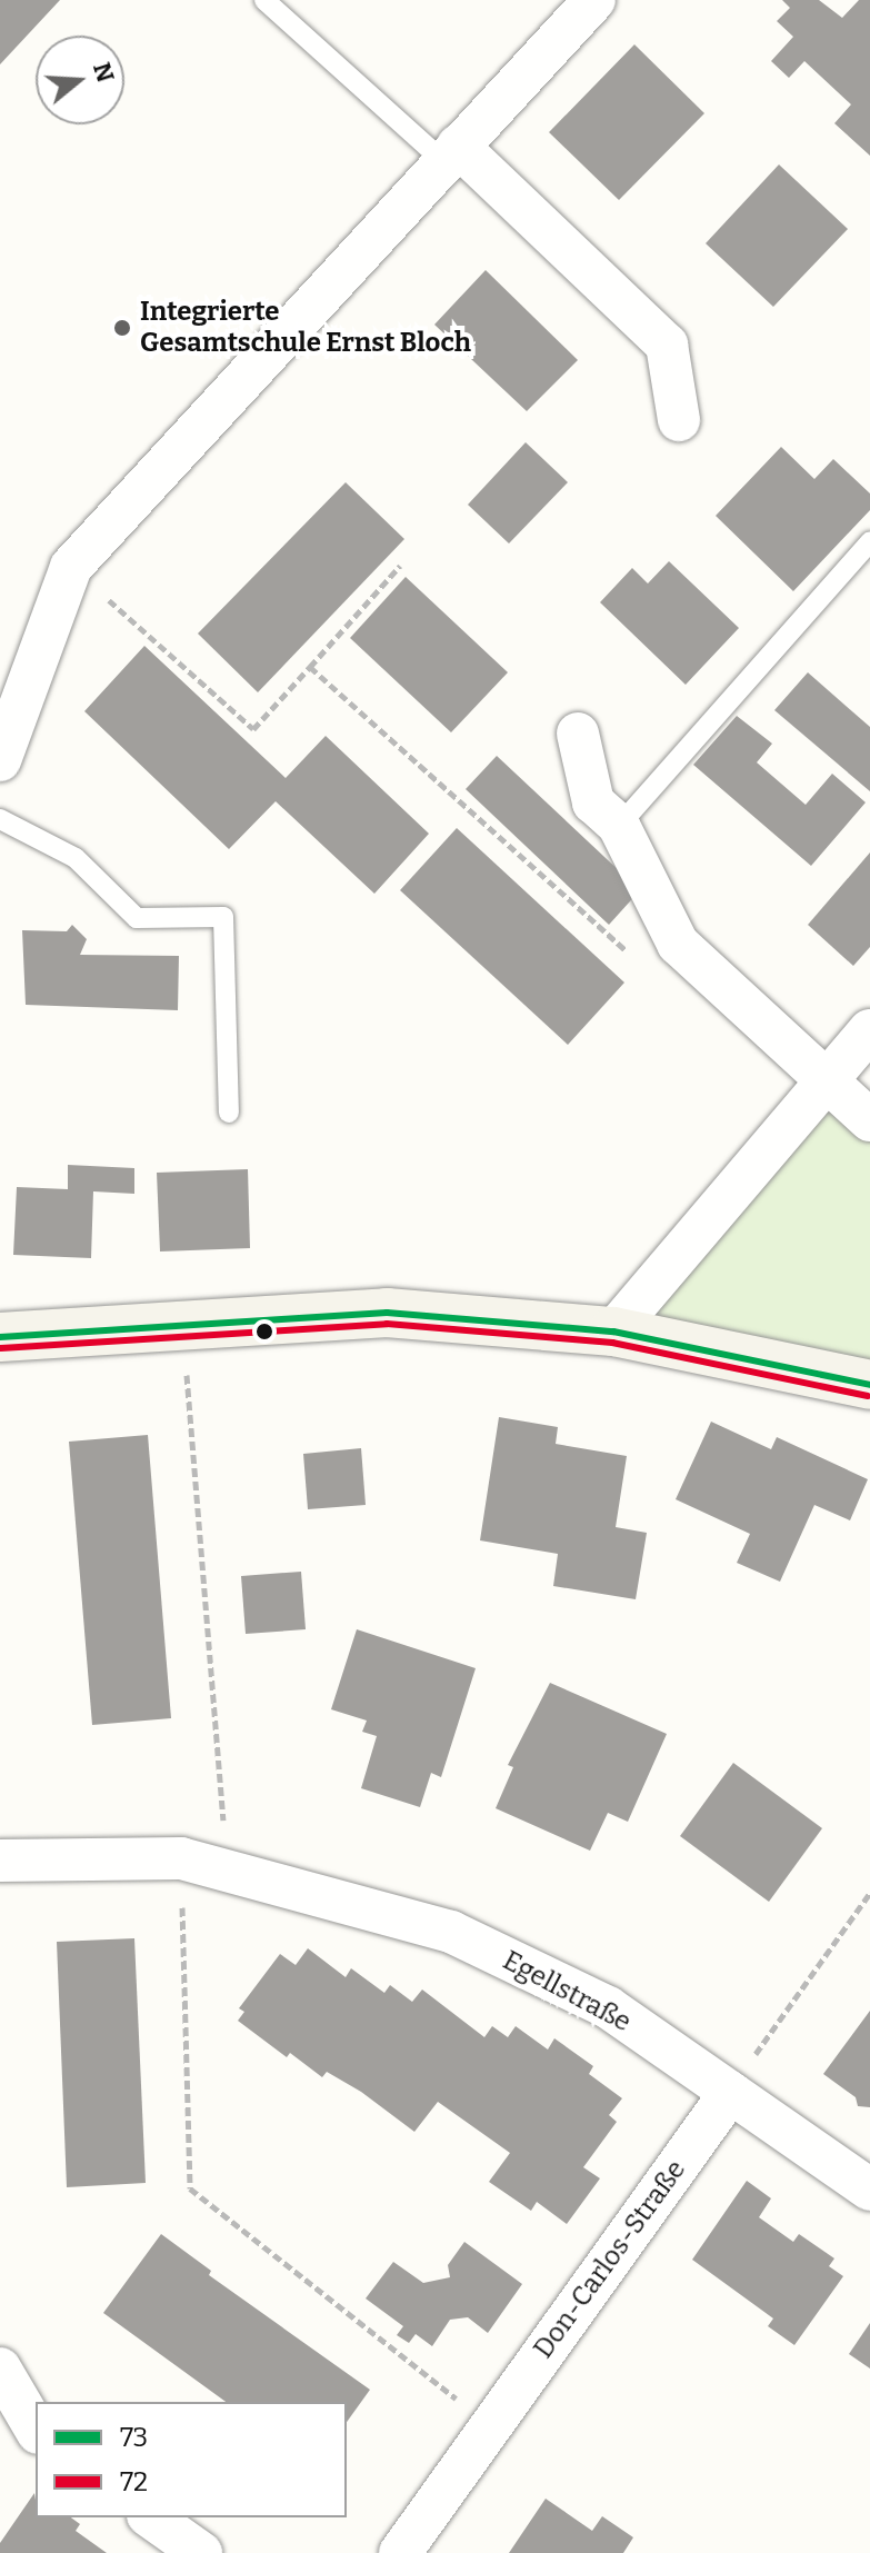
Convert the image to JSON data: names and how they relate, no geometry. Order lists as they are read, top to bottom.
{
  "streets": {
    "street": ["Egellstraße", "Don-Carlos-Straße"]
  },
  "crossings": [
    ["Egellstraße", "Don-Carlos-Straße"]
  ],
  "places": ["Integrierte Gesamtschule Ernst Bloch"],
  "lines": ["transit line 73", "transit line 72"],
  "legend": ["73", "72"],
  "north": "right"
}
